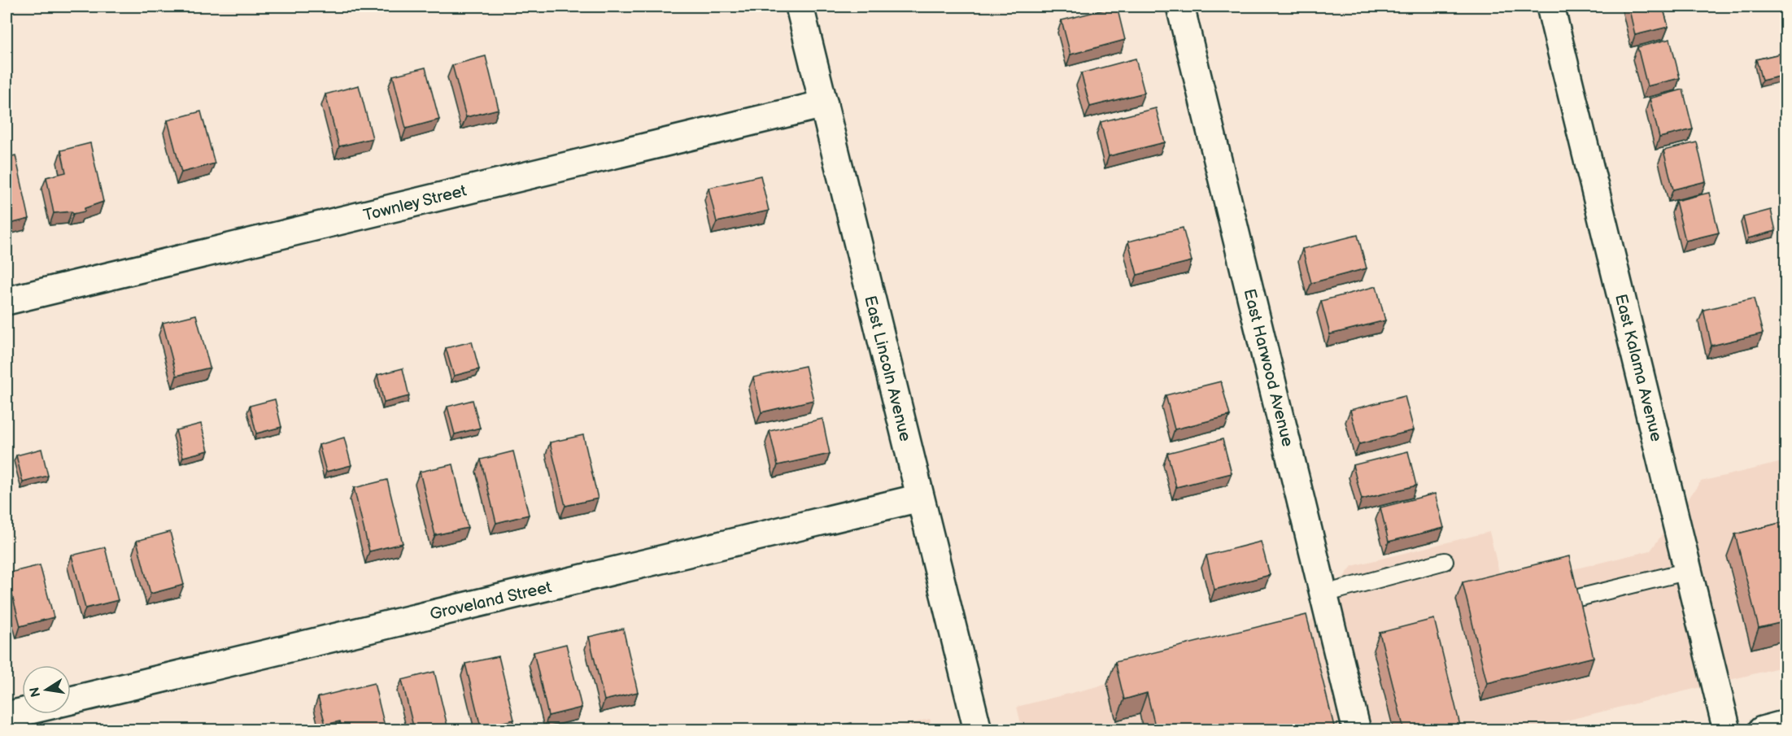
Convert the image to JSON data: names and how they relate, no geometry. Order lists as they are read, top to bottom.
{
  "streets": {
    "street": [
      "Townley Street",
      "East Harwood Avenue",
      "East Kalama Avenue",
      "East Lincoln Avenue",
      "Groveland Street"
    ]
  },
  "crossings": [
    ["Townley Street", "East Lincoln Avenue"],
    ["East Lincoln Avenue", "Groveland Street"]
  ],
  "north": "left"
}
